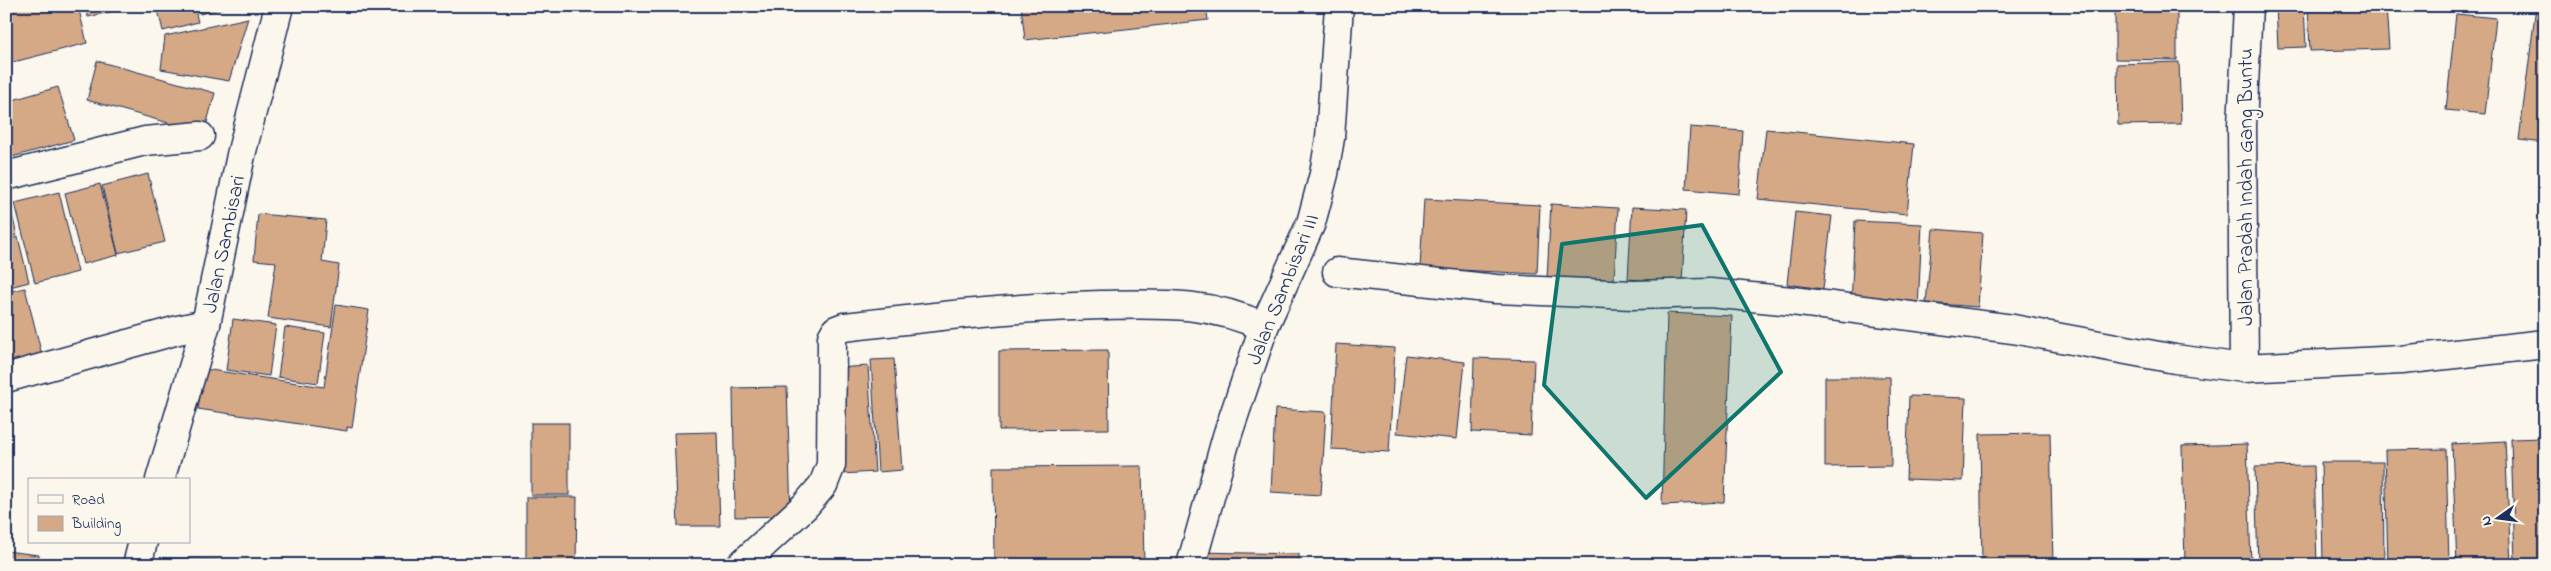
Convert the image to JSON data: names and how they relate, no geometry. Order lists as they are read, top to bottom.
{
  "streets": {
    "street": ["Jalan Pradah Indah Gang Buntu", "Jalan Sambisari", "Jalan Sambisari III"]
  },
  "legend": ["Road", "Building"],
  "north": "left"
}
